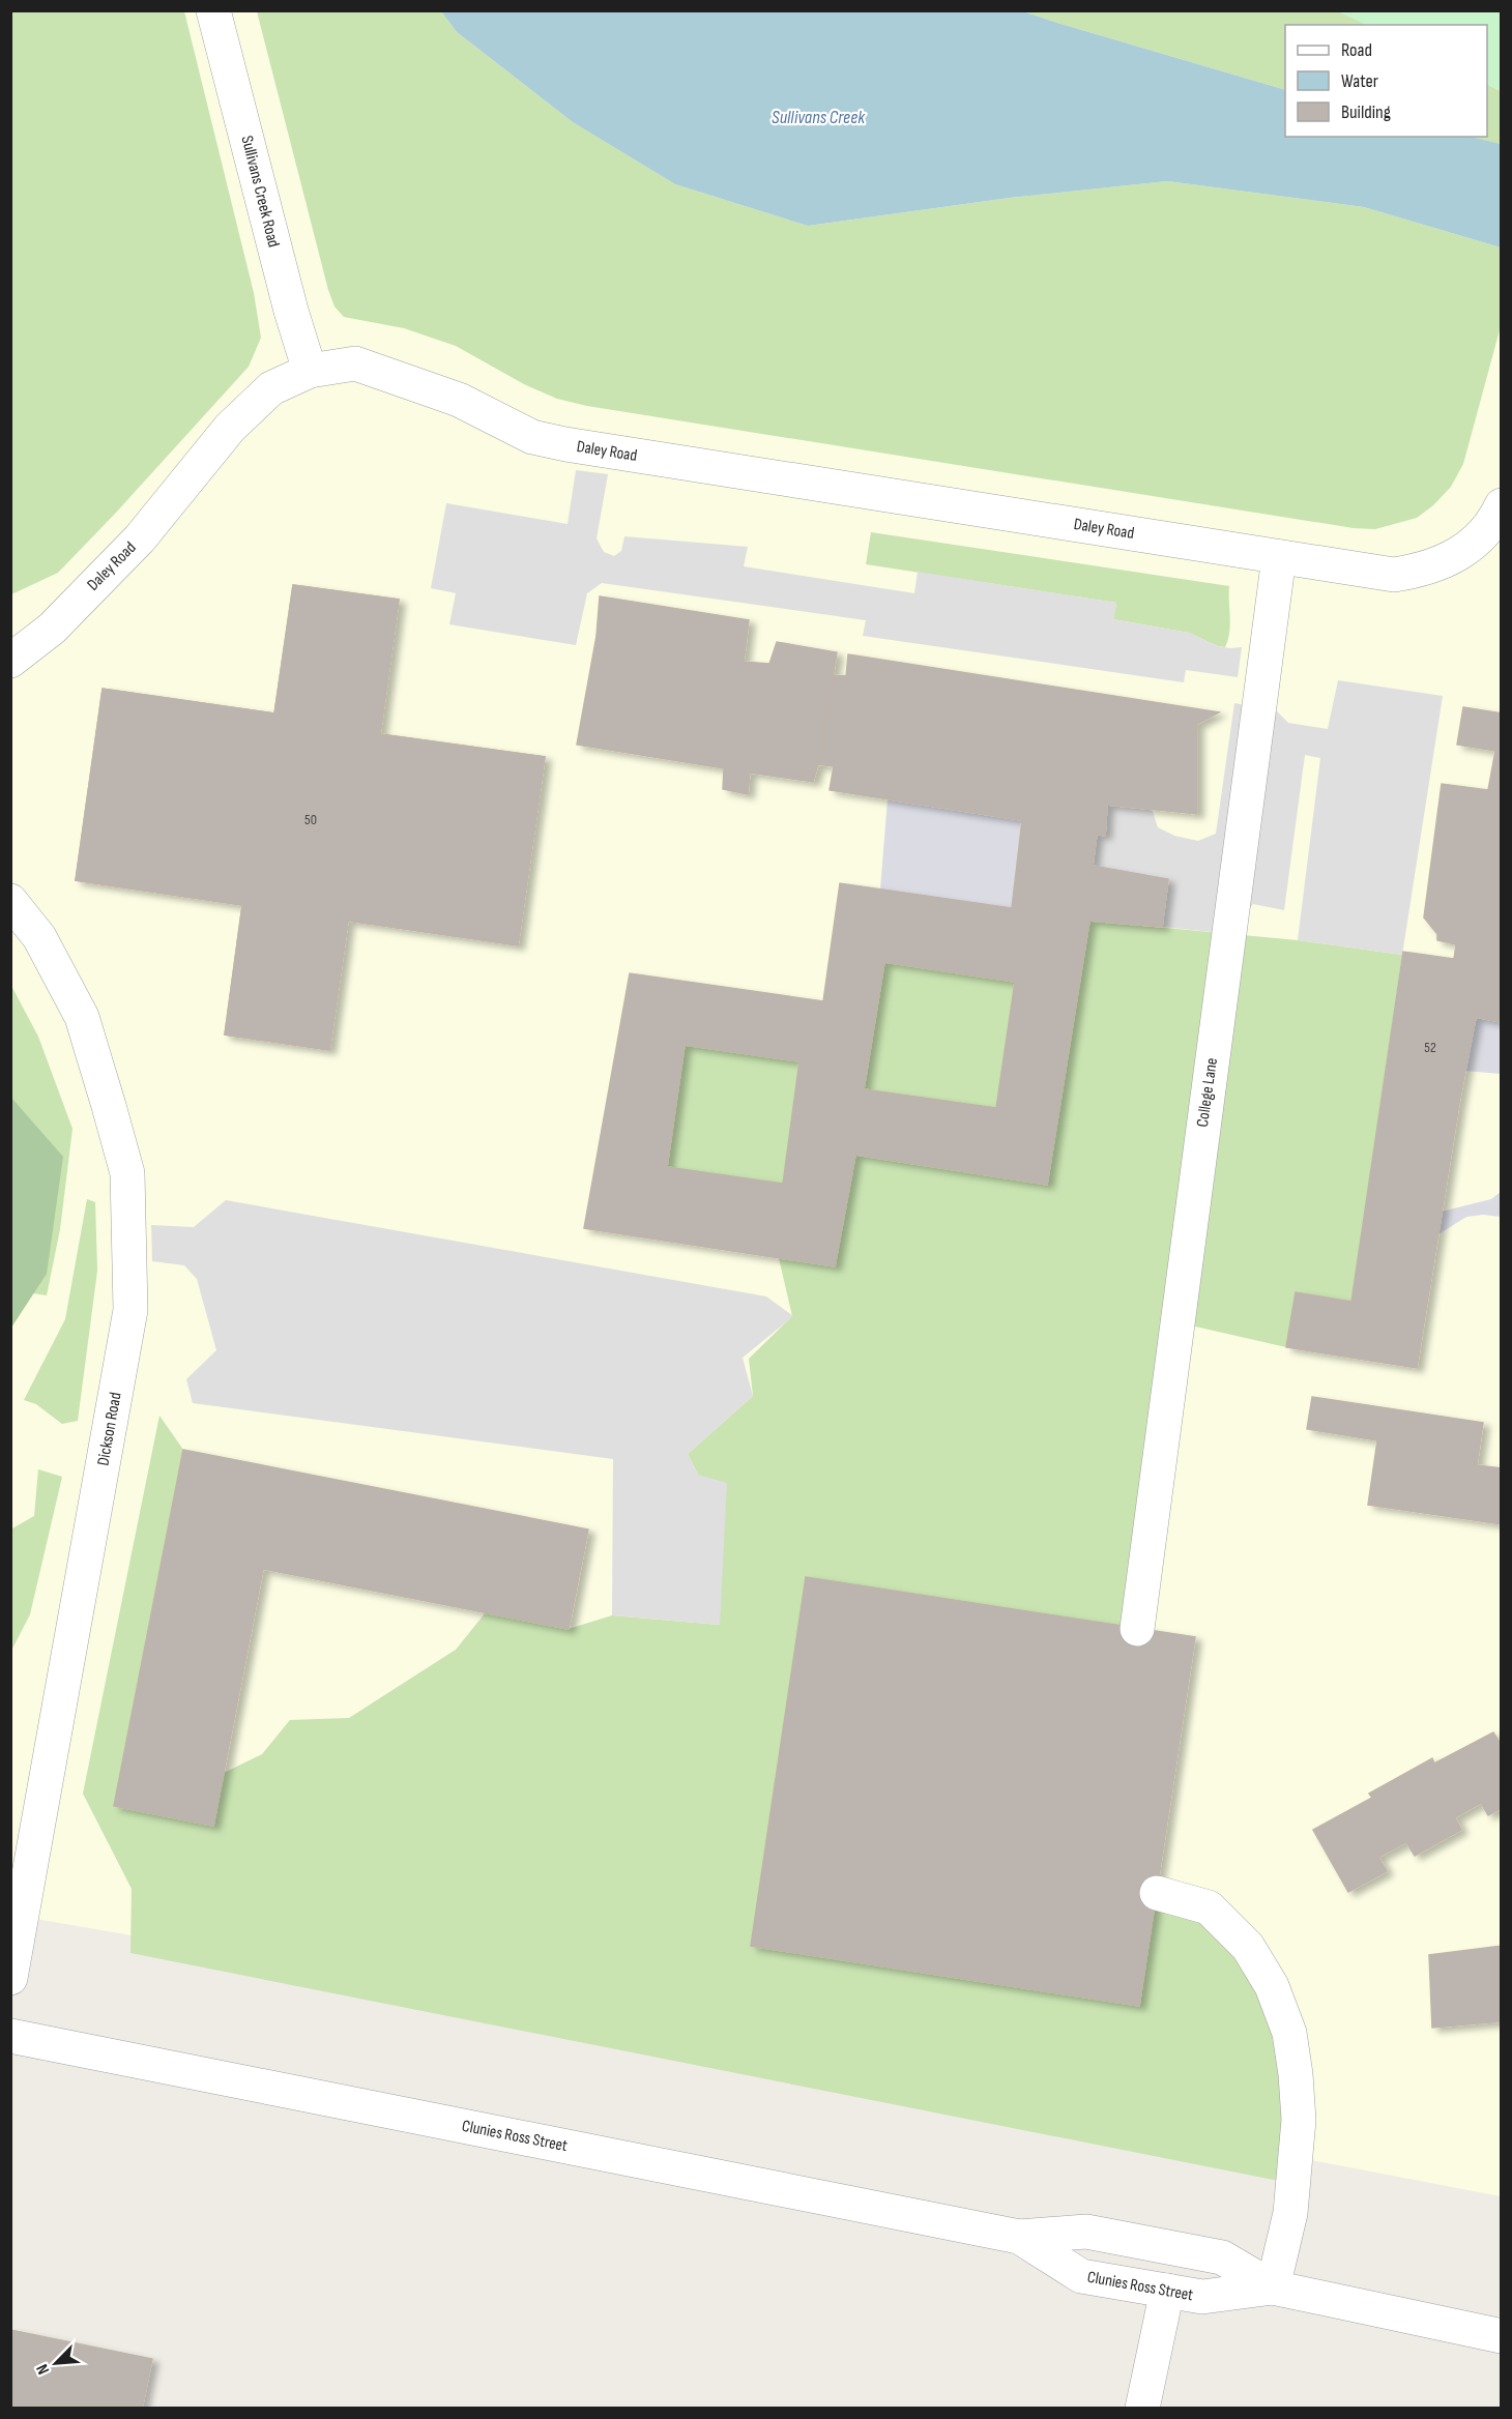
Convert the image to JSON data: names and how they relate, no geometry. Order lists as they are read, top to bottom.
{
  "streets": {
    "street": [
      "Sullivans Creek Road",
      "Daley Road",
      "College Lane",
      "Dickson Road",
      "Clunies Ross Street"
    ]
  },
  "crossings": [
    ["Sullivans Creek Road", "Daley Road"],
    ["Daley Road", "College Lane"]
  ],
  "water": ["Sullivans Creek"],
  "house_numbers": ["50", "52"],
  "legend": ["Road", "Water", "Building"],
  "north": "bottom left"
}
